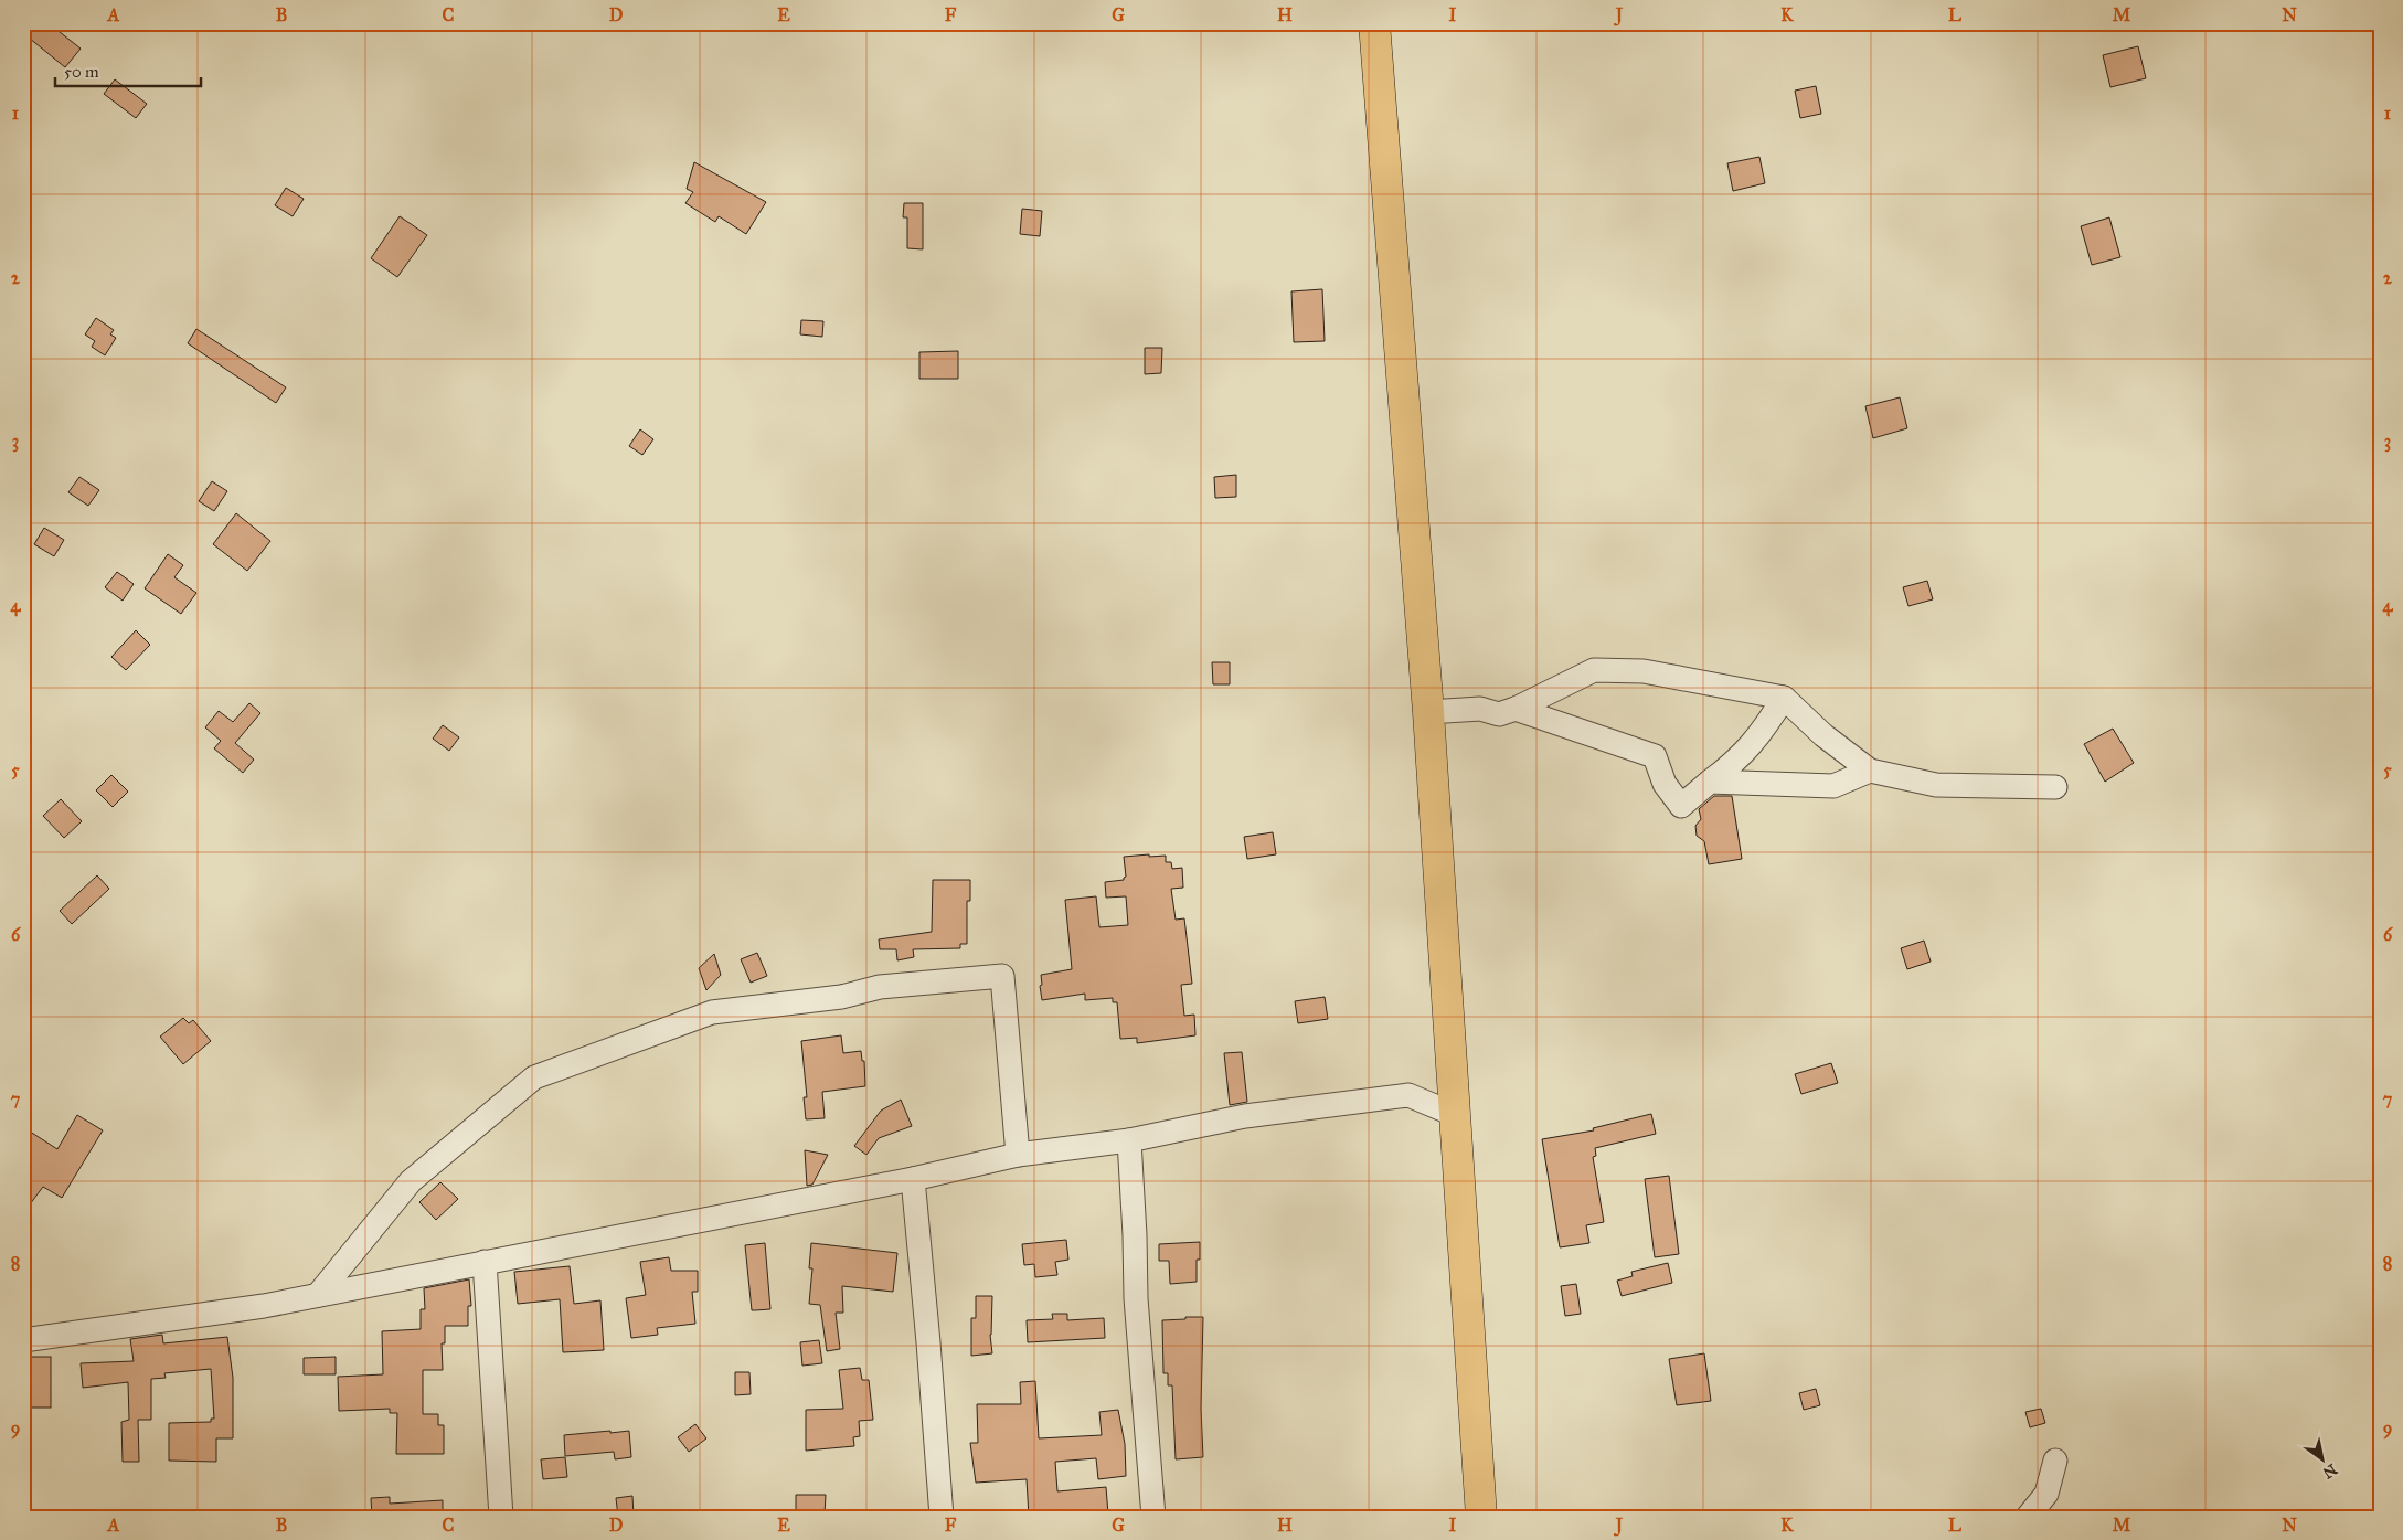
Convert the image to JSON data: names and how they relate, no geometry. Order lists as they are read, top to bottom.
{
  "scale_bar": "50 m",
  "north": "bottom right",
  "grid": {
    "columns": [
      "A",
      "B",
      "C",
      "D",
      "E",
      "F",
      "G",
      "H",
      "I",
      "J",
      "K",
      "L",
      "M",
      "N"
    ],
    "rows": [
      "1",
      "2",
      "3",
      "4",
      "5",
      "6",
      "7",
      "8",
      "9"
    ]
  }
}
